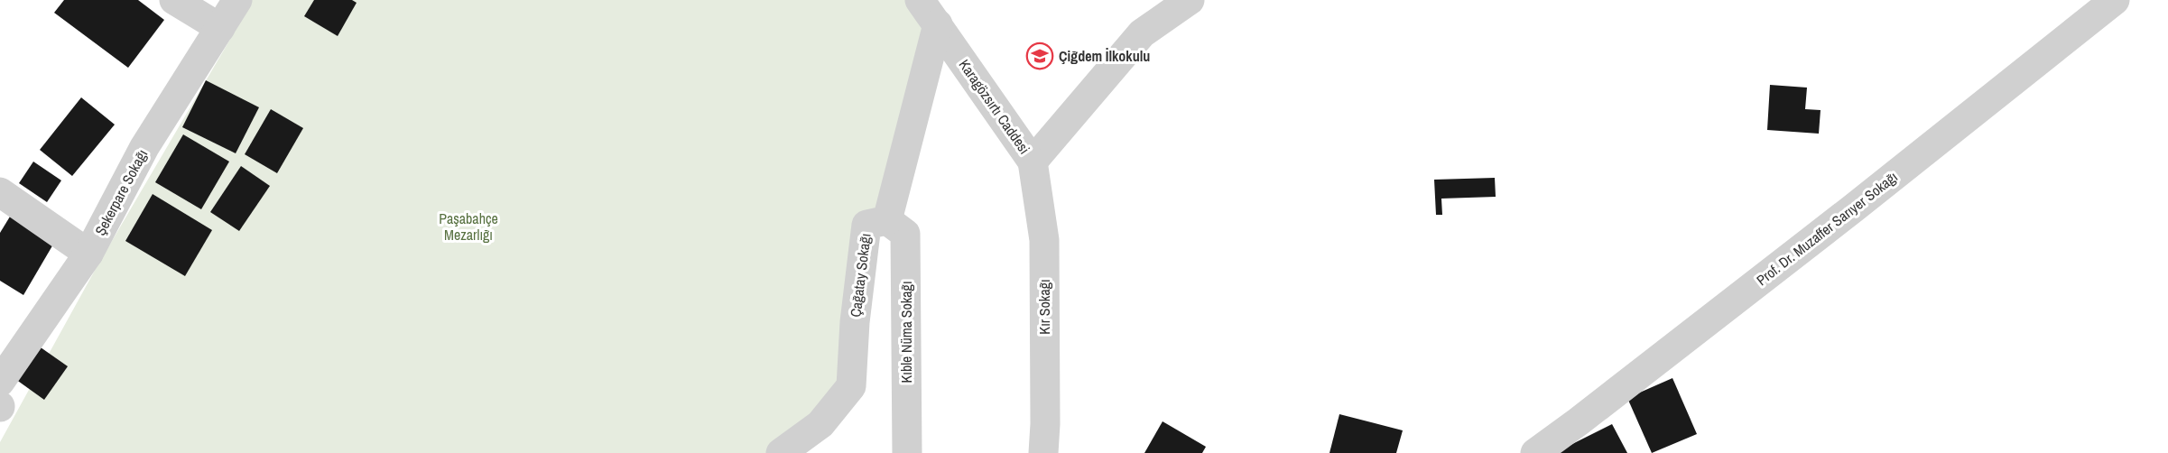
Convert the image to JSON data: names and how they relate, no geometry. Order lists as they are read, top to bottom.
{
  "streets": {
    "street": [
      "Karagözsırtı Caddesi",
      "Şekerpare Sokağı",
      "Prof. Dr. Muzaffer Sarıyer Sokağı",
      "Çağatay Sokağı",
      "Kır Sokağı",
      "Kıble Nüma Sokağı"
    ]
  },
  "crossings": [
    ["Karagözsırtı Caddesi", "Çağatay Sokağı"],
    ["Karagözsırtı Caddesi", "Kır Sokağı"],
    ["Çağatay Sokağı", "Kıble Nüma Sokağı"]
  ],
  "parks": ["Paşabahçe Mezarlığı"],
  "places": {
    "school or university": ["Çiğdem İlkokulu"]
  }
}
